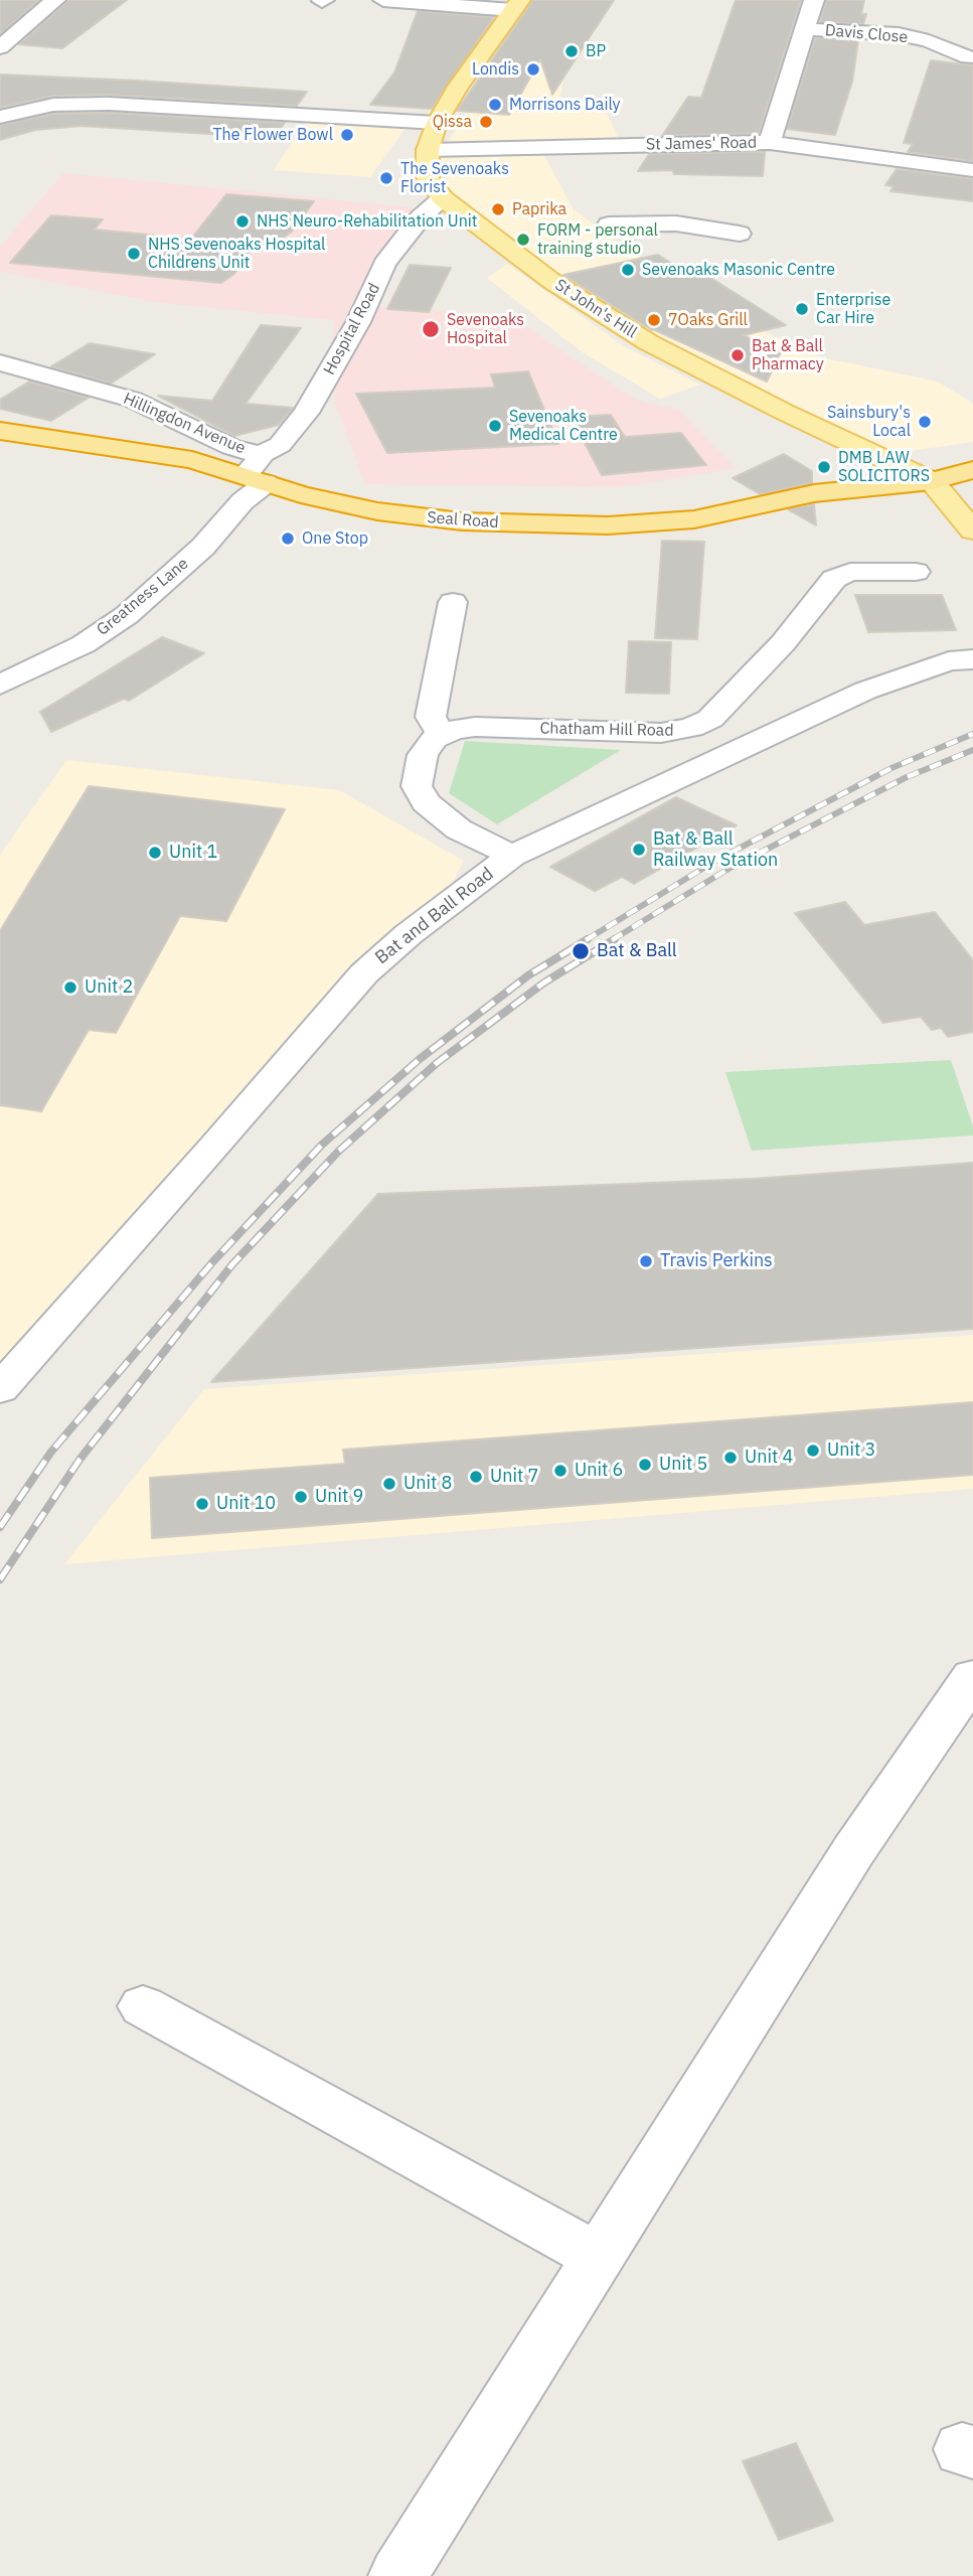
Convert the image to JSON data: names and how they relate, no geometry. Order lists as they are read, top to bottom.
{
  "streets": {
    "highway": ["Seal Road"],
    "main road": ["St John's Hill"],
    "street": [
      "Davis Close",
      "St James' Road",
      "Hospital Road",
      "Hillingdon Avenue",
      "Greatness Lane",
      "Chatham Hill Road",
      "Bat and Ball Road"
    ]
  },
  "crossings": [
    ["St James' Road", "St John's Hill"],
    ["St John's Hill", "Hospital Road"],
    ["St John's Hill", "Seal Road"],
    ["Hospital Road", "Hillingdon Avenue"],
    ["Hospital Road", "Seal Road"],
    ["Hospital Road", "Greatness Lane"],
    ["Hillingdon Avenue", "Seal Road"],
    ["Hillingdon Avenue", "Greatness Lane"],
    ["Seal Road", "Greatness Lane"]
  ],
  "places": [
    "BP",
    "Londis",
    "Morrisons Daily",
    "Qissa",
    "The Flower Bowl",
    "The Sevenoaks Florist",
    "Paprika",
    "NHS Neuro-Rehabilitation Unit",
    "FORM - personal training studio",
    "NHS Sevenoaks Hospital Childrens Unit",
    "Sevenoaks Masonic Centre",
    "Enterprise Car Hire",
    "7Oaks Grill",
    "Sevenoaks Hospital",
    "Bat & Ball Pharmacy",
    "Sainsbury's Local",
    "Sevenoaks Medical Centre",
    "DMB LAW SOLICITORS",
    "One Stop",
    "Bat & Ball Railway Station",
    "Unit 1",
    "Bat & Ball",
    "Unit 2",
    "Travis Perkins",
    "Unit 3",
    "Unit 4",
    "Unit 5",
    "Unit 6",
    "Unit 7",
    "Unit 8",
    "Unit 9",
    "Unit 10"
  ]
}
